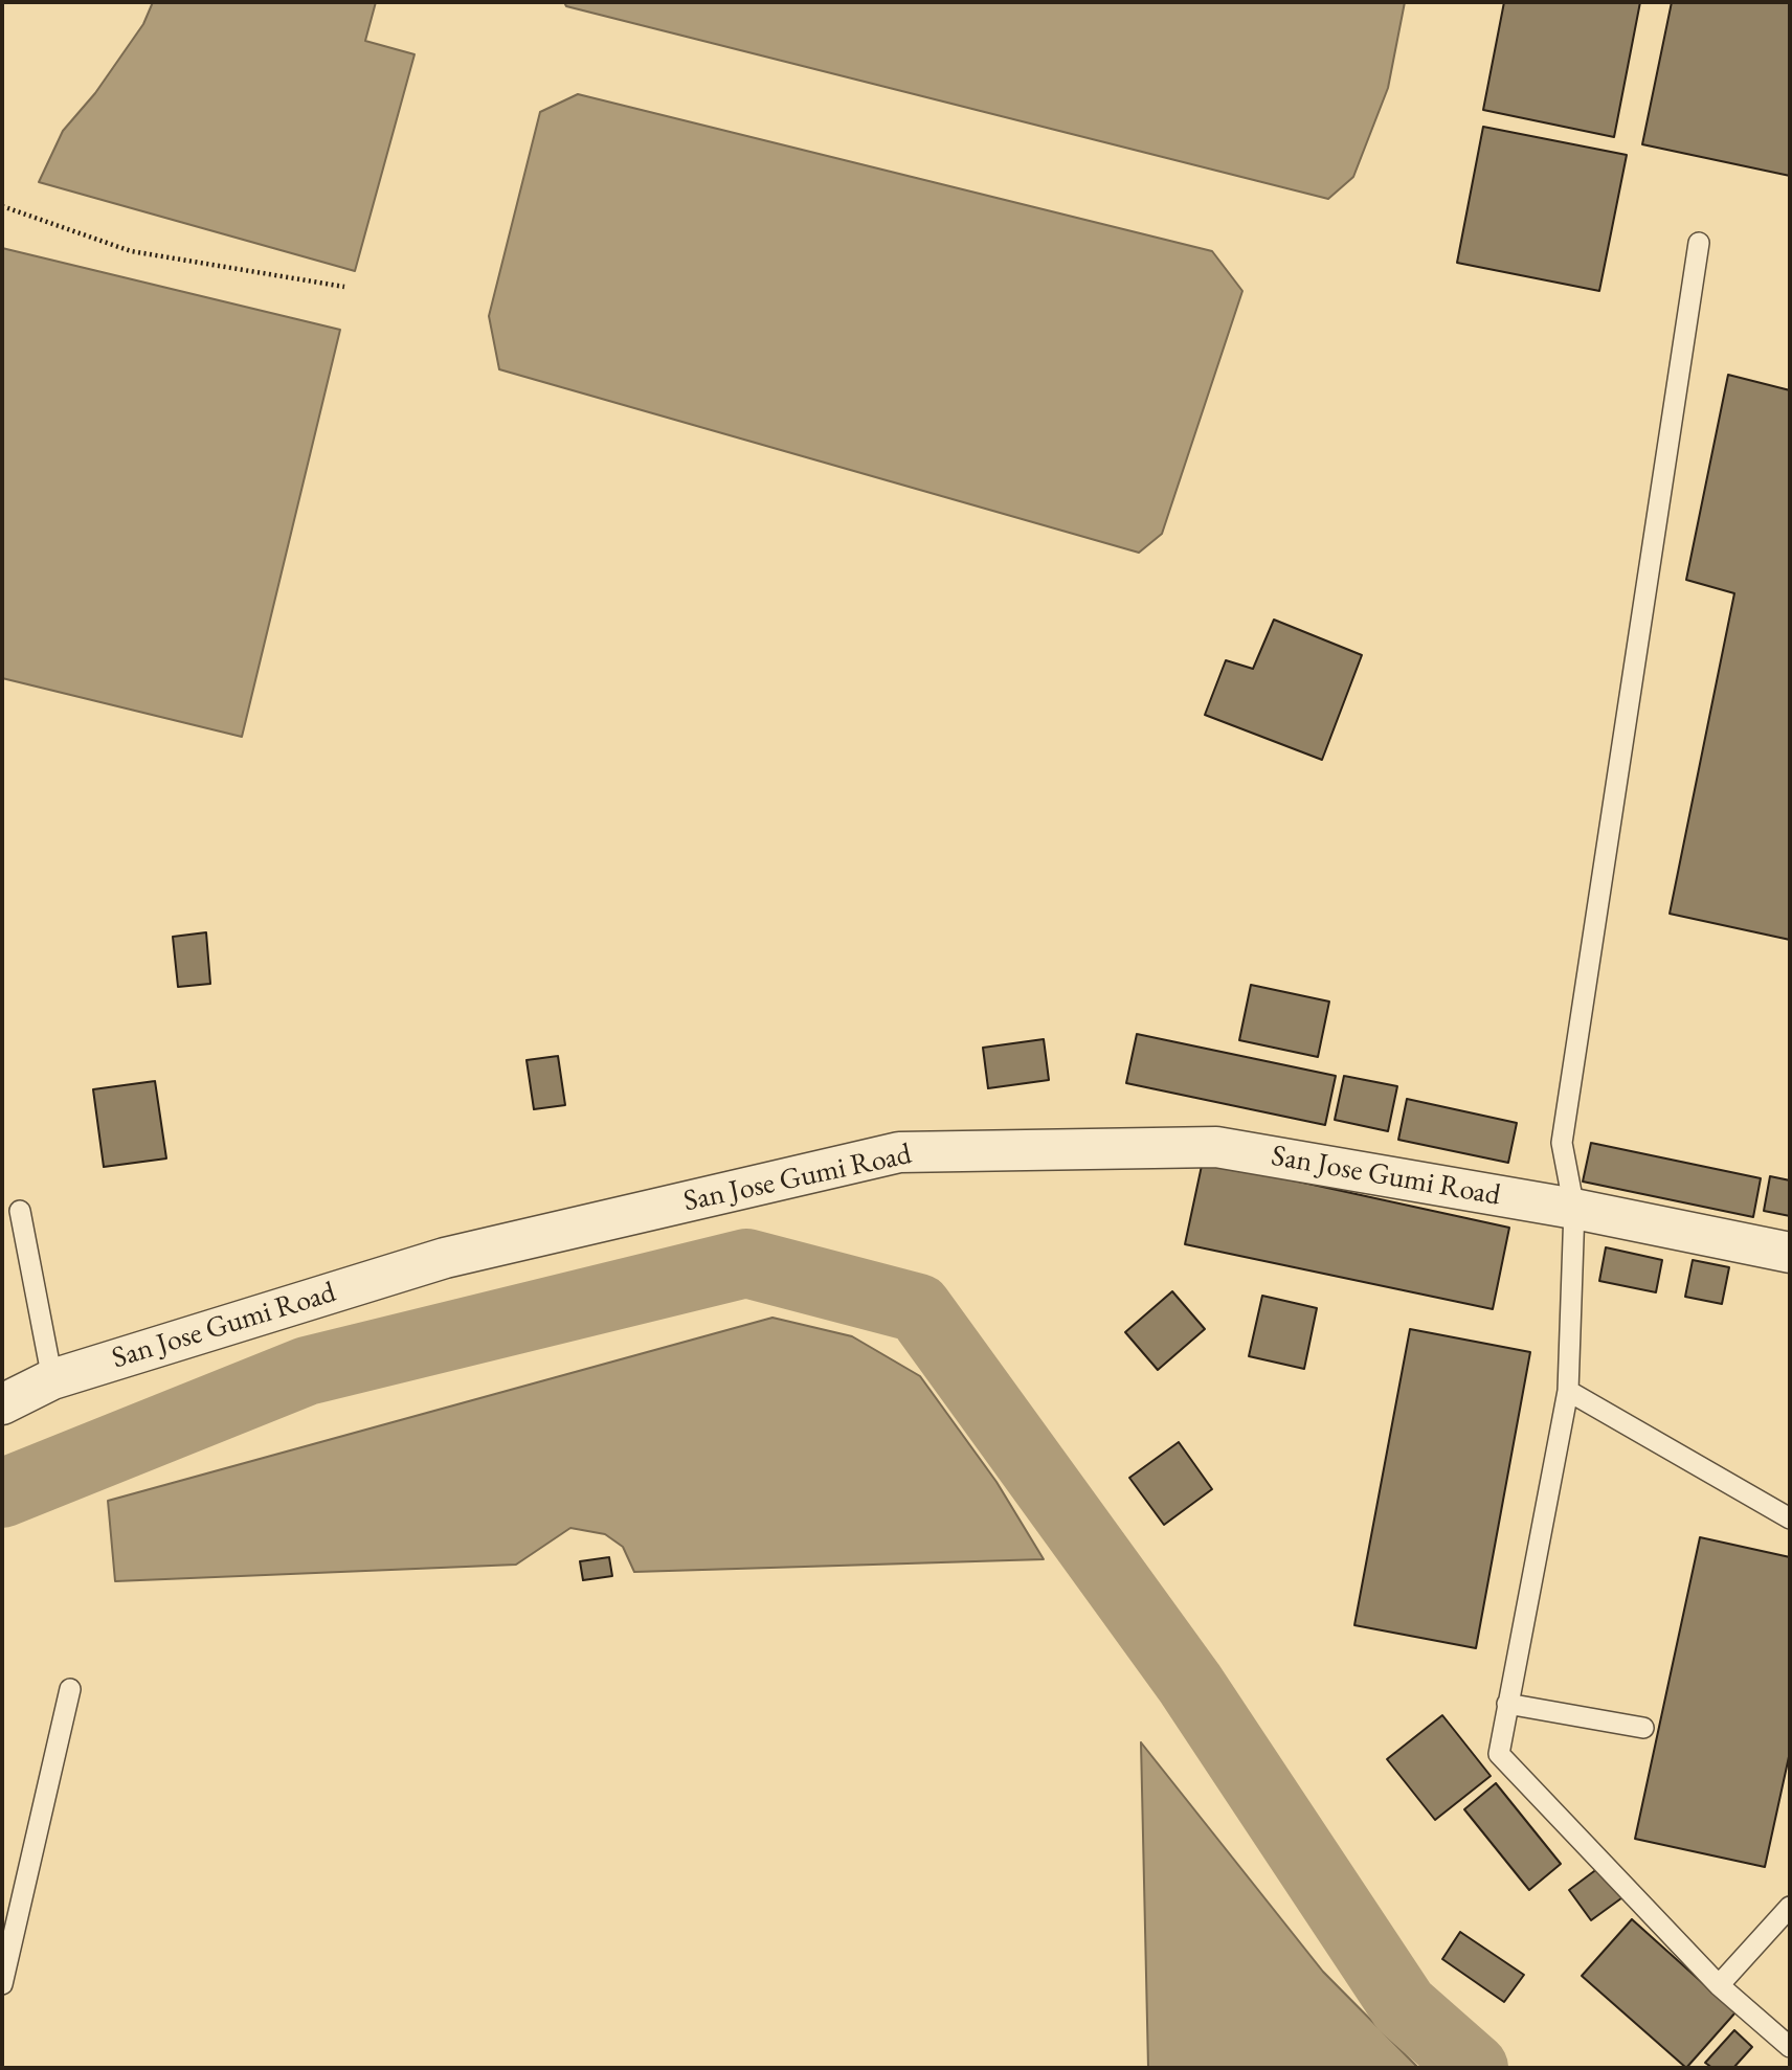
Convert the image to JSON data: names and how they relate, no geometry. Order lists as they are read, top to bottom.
{
  "streets": {
    "street": ["San Jose Gumi Road"]
  }
}
